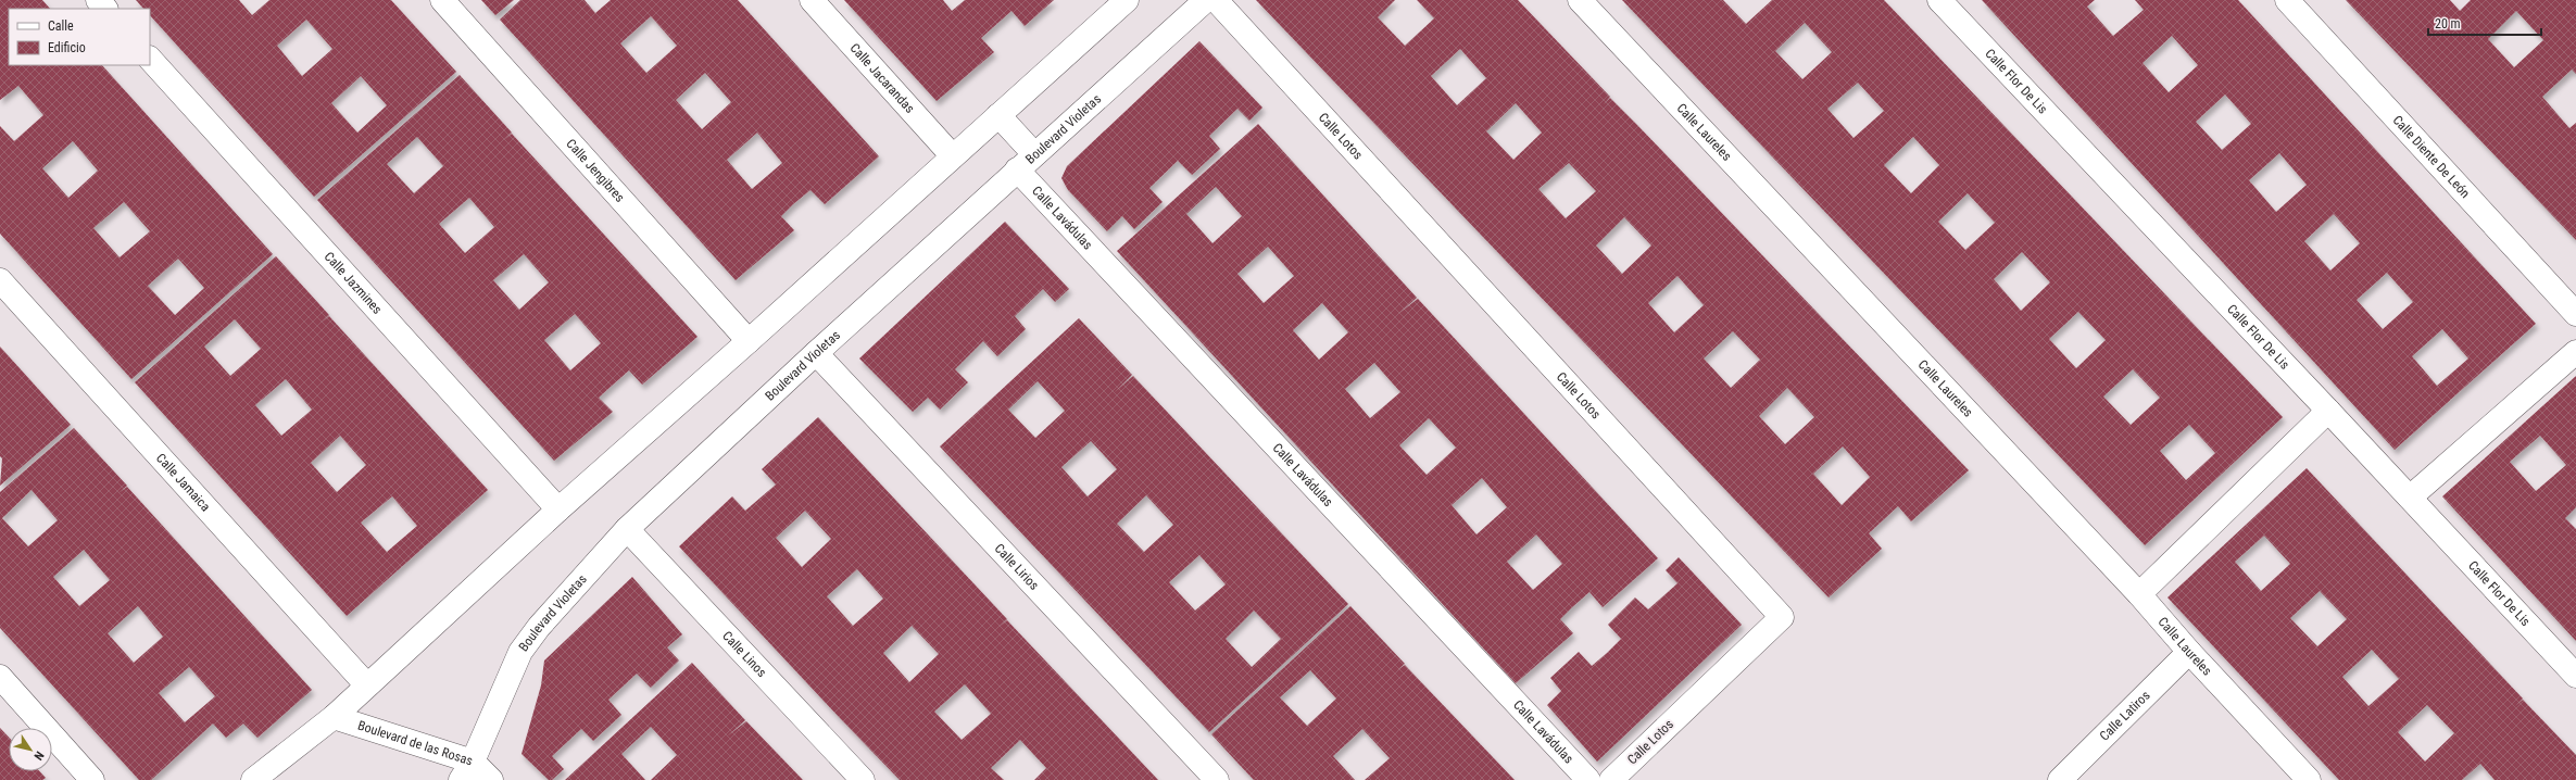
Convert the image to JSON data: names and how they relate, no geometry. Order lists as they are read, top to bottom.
{
  "streets": {
    "street": [
      "Calle Jacarandas",
      "Calle Flor De Lis",
      "Boulevard Violetas",
      "Calle Laureles",
      "Calle Lotos",
      "Calle Diente De León",
      "Calle Jengibres",
      "Calle Lavádulas",
      "Calle Jazmines",
      "Calle Jamaica",
      "Calle Lirios",
      "Calle Linos",
      "Calle Latiros",
      "Boulevard de las Rosas"
    ]
  },
  "crossings": [
    ["Boulevard Violetas", "Calle Lavádulas"],
    ["Boulevard Violetas", "Calle Lirios"],
    ["Boulevard Violetas", "Calle Linos"],
    ["Boulevard Violetas", "Boulevard de las Rosas"],
    ["Calle Laureles", "Calle Latiros"]
  ],
  "legend": ["Calle", "Edificio"],
  "scale_bar": "20 m",
  "north": "bottom right"
}
